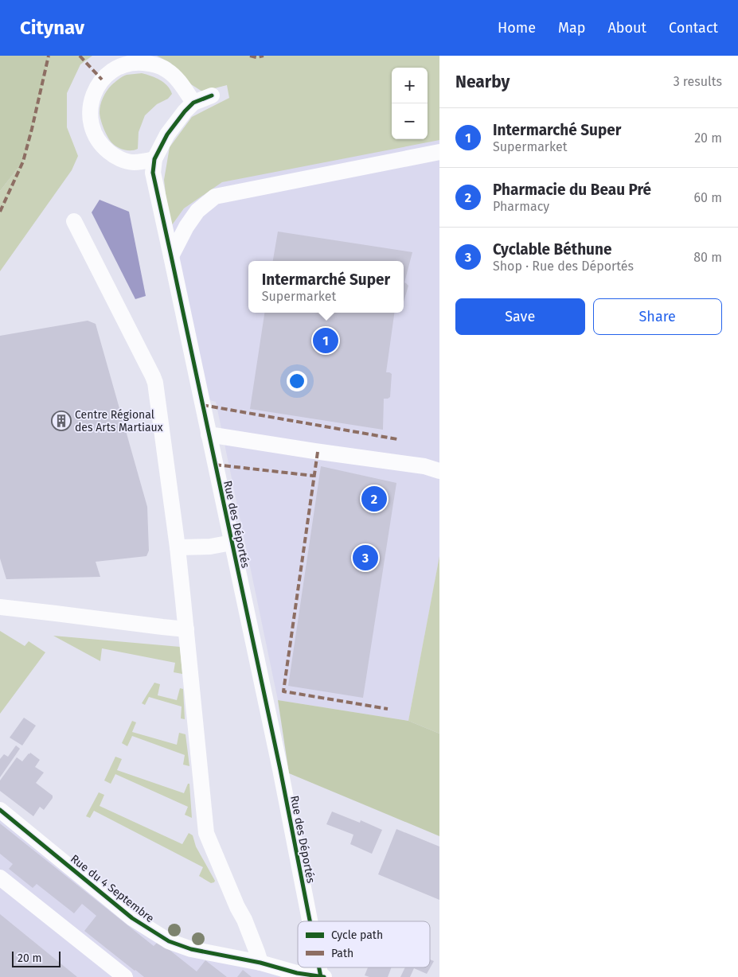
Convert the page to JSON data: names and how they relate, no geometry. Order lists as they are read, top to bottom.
{
  "streets": {
    "street": ["Rue des Déportés", "Rue du 4 Septembre"]
  },
  "places": {
    "building": ["Centre Régional des Arts Martiaux"]
  },
  "legend": ["Cycle path", "Path"],
  "scale_bar": "20 m",
  "page": {
    "header": "Citynav",
    "nav": [
      "Home",
      "Map",
      "About",
      "Contact"
    ],
    "heading": ["Nearby", "3 results"],
    "map_buttons": ["+", "−"],
    "list": [
      {
        "mark": "1",
        "name": "Intermarché Super",
        "note": "Supermarket",
        "value": "20 m"
      },
      {
        "mark": "2",
        "name": "Pharmacie du Beau Pré",
        "note": "Pharmacy",
        "value": "60 m"
      },
      {
        "mark": "3",
        "name": "Cyclable Béthune",
        "note": "Shop · Rue des Déportés",
        "value": "80 m"
      }
    ],
    "popup": ["Intermarché Super", "Supermarket"],
    "buttons": ["Save", "Share"],
    "pins": ["1", "2", "3"],
    "scale": "20 m"
  }
}
